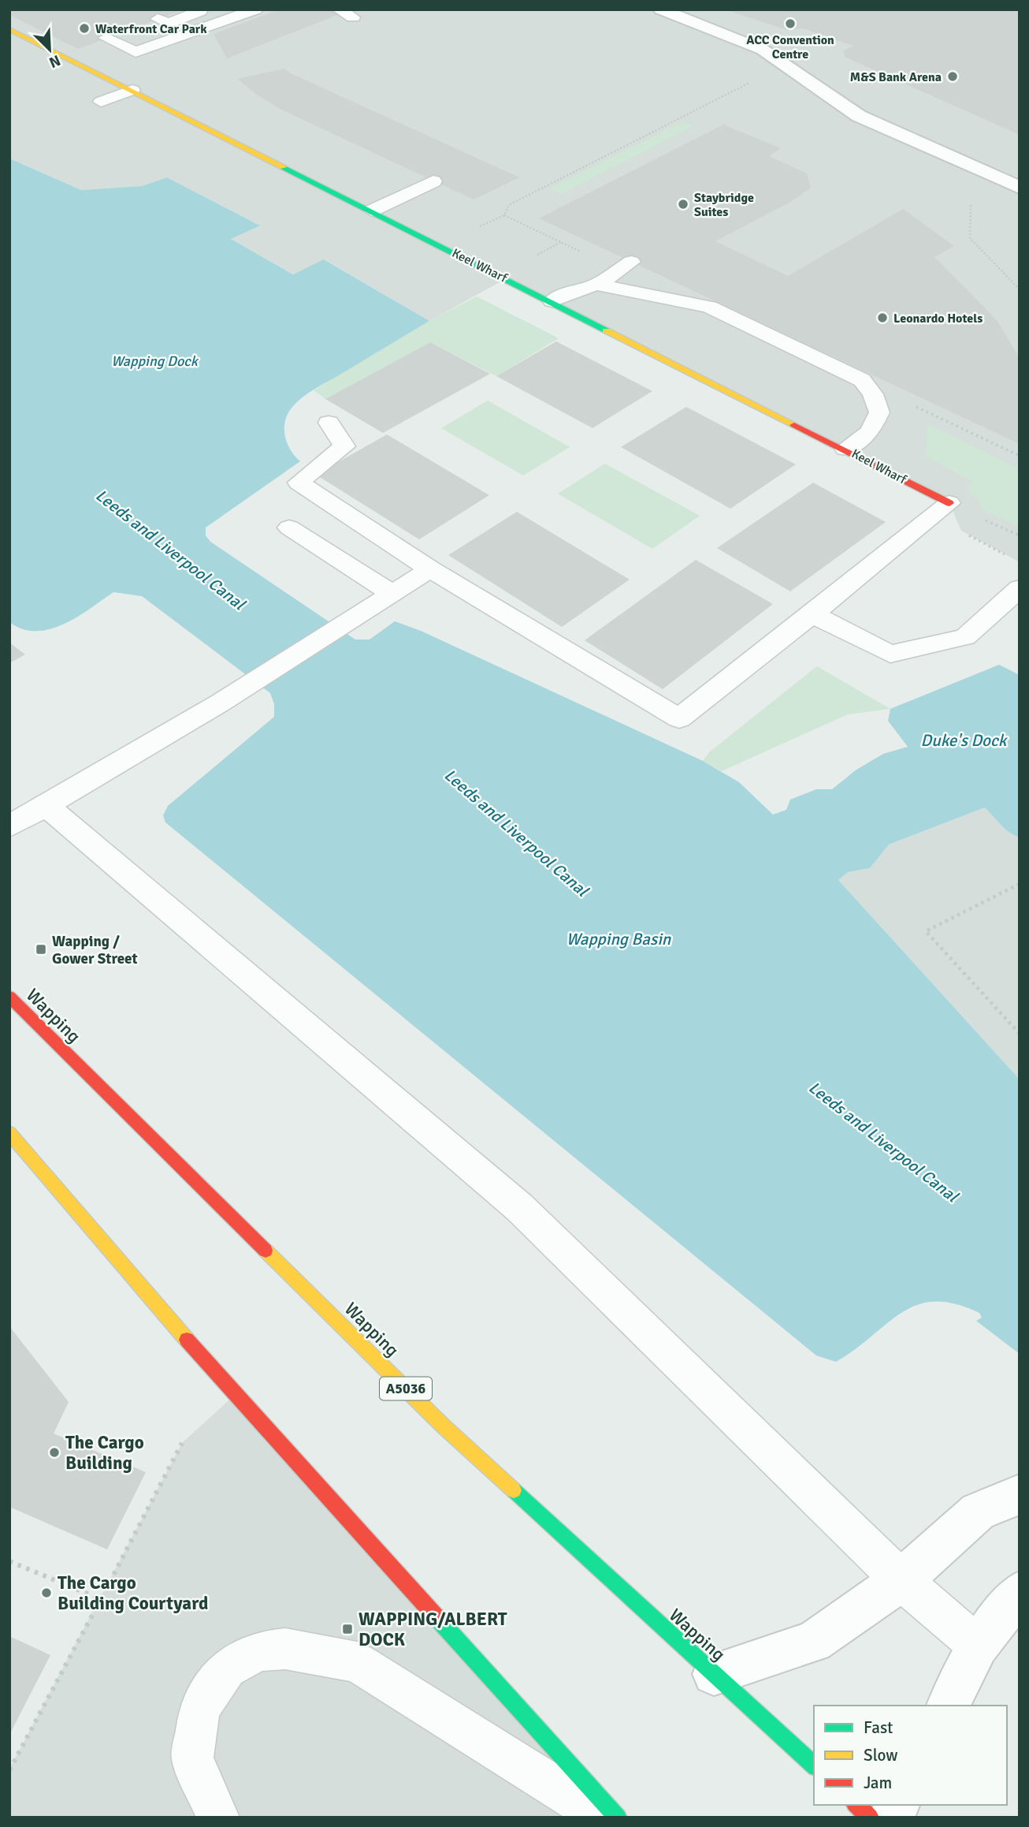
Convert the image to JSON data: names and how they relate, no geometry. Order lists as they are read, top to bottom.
{
  "streets": {
    "main road": ["Keel Wharf", "Wapping", "A5036"]
  },
  "water": [
    "Wapping Dock",
    "Leeds and Liverpool Canal",
    "Duke's Dock",
    "Wapping Basin"
  ],
  "places": {
    "other": [
      "ACC Convention Centre",
      "Waterfront Car Park",
      "M&S Bank Arena",
      "Staybridge Suites",
      "Leonardo Hotels",
      "The Cargo Building",
      "The Cargo Building Courtyard"
    ],
    "transit": ["Wapping / Gower Street", "WAPPING/ALBERT DOCK"]
  },
  "legend": ["Fast", "Slow", "Jam"],
  "north": "bottom right"
}
